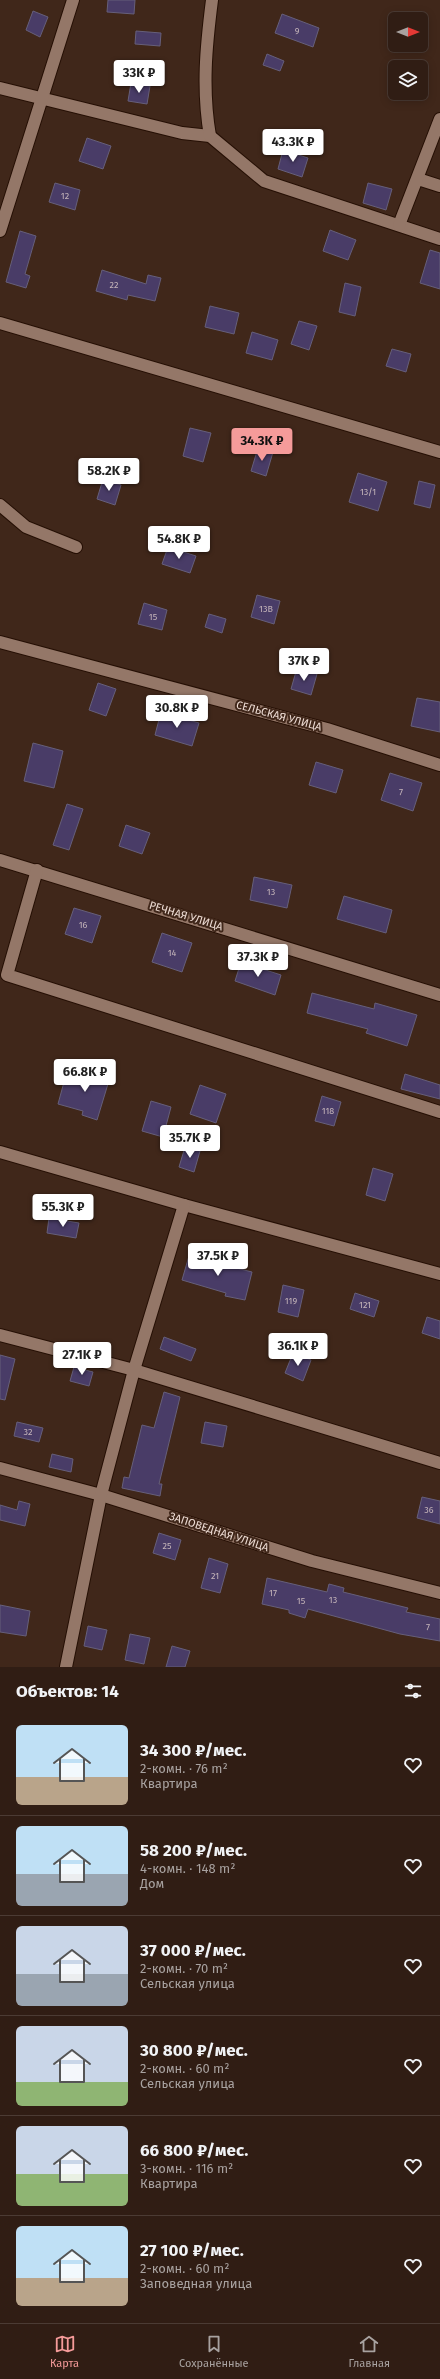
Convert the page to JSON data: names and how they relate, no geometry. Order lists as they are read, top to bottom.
{
  "streets": {
    "street": ["СЕЛЬСКАЯ УЛИЦА", "РЕЧНАЯ УЛИЦА", "ЗАПОВЕДНАЯ УЛИЦА"]
  },
  "house_numbers": [
    "9",
    "12",
    "22",
    "13/1",
    "13В",
    "15",
    "7",
    "13",
    "16",
    "14",
    "118",
    "119",
    "121",
    "32",
    "36",
    "25",
    "21",
    "17",
    "13",
    "15",
    "7"
  ],
  "north": "right",
  "page": {
    "price": [
      "33K ₽",
      "43.3K ₽",
      "34.3K ₽",
      "58.2K ₽",
      "54.8K ₽",
      "37K ₽",
      "30.8K ₽",
      "37.3K ₽",
      "66.8K ₽",
      "35.7K ₽",
      "55.3K ₽",
      "37.5K ₽",
      "36.1K ₽",
      "27.1K ₽"
    ],
    "heading": "Объектов: 14",
    "list": [
      {
        "name": "34 300 ₽/мес.",
        "note": "2-комн. · 76 m² · Квартира"
      },
      {
        "name": "58 200 ₽/мес.",
        "note": "4-комн. · 148 m² · Дом"
      },
      {
        "name": "37 000 ₽/мес.",
        "note": "2-комн. · 70 m² · Сельская улица"
      },
      {
        "name": "30 800 ₽/мес.",
        "note": "2-комн. · 60 m² · Сельская улица"
      },
      {
        "name": "66 800 ₽/мес.",
        "note": "3-комн. · 116 m² · Квартира"
      },
      {
        "name": "27 100 ₽/мес.",
        "note": "2-комн. · 60 m² · Заповедная улица"
      }
    ],
    "tabs": ["Карта", "Сохранённые", "Главная"]
  }
}
